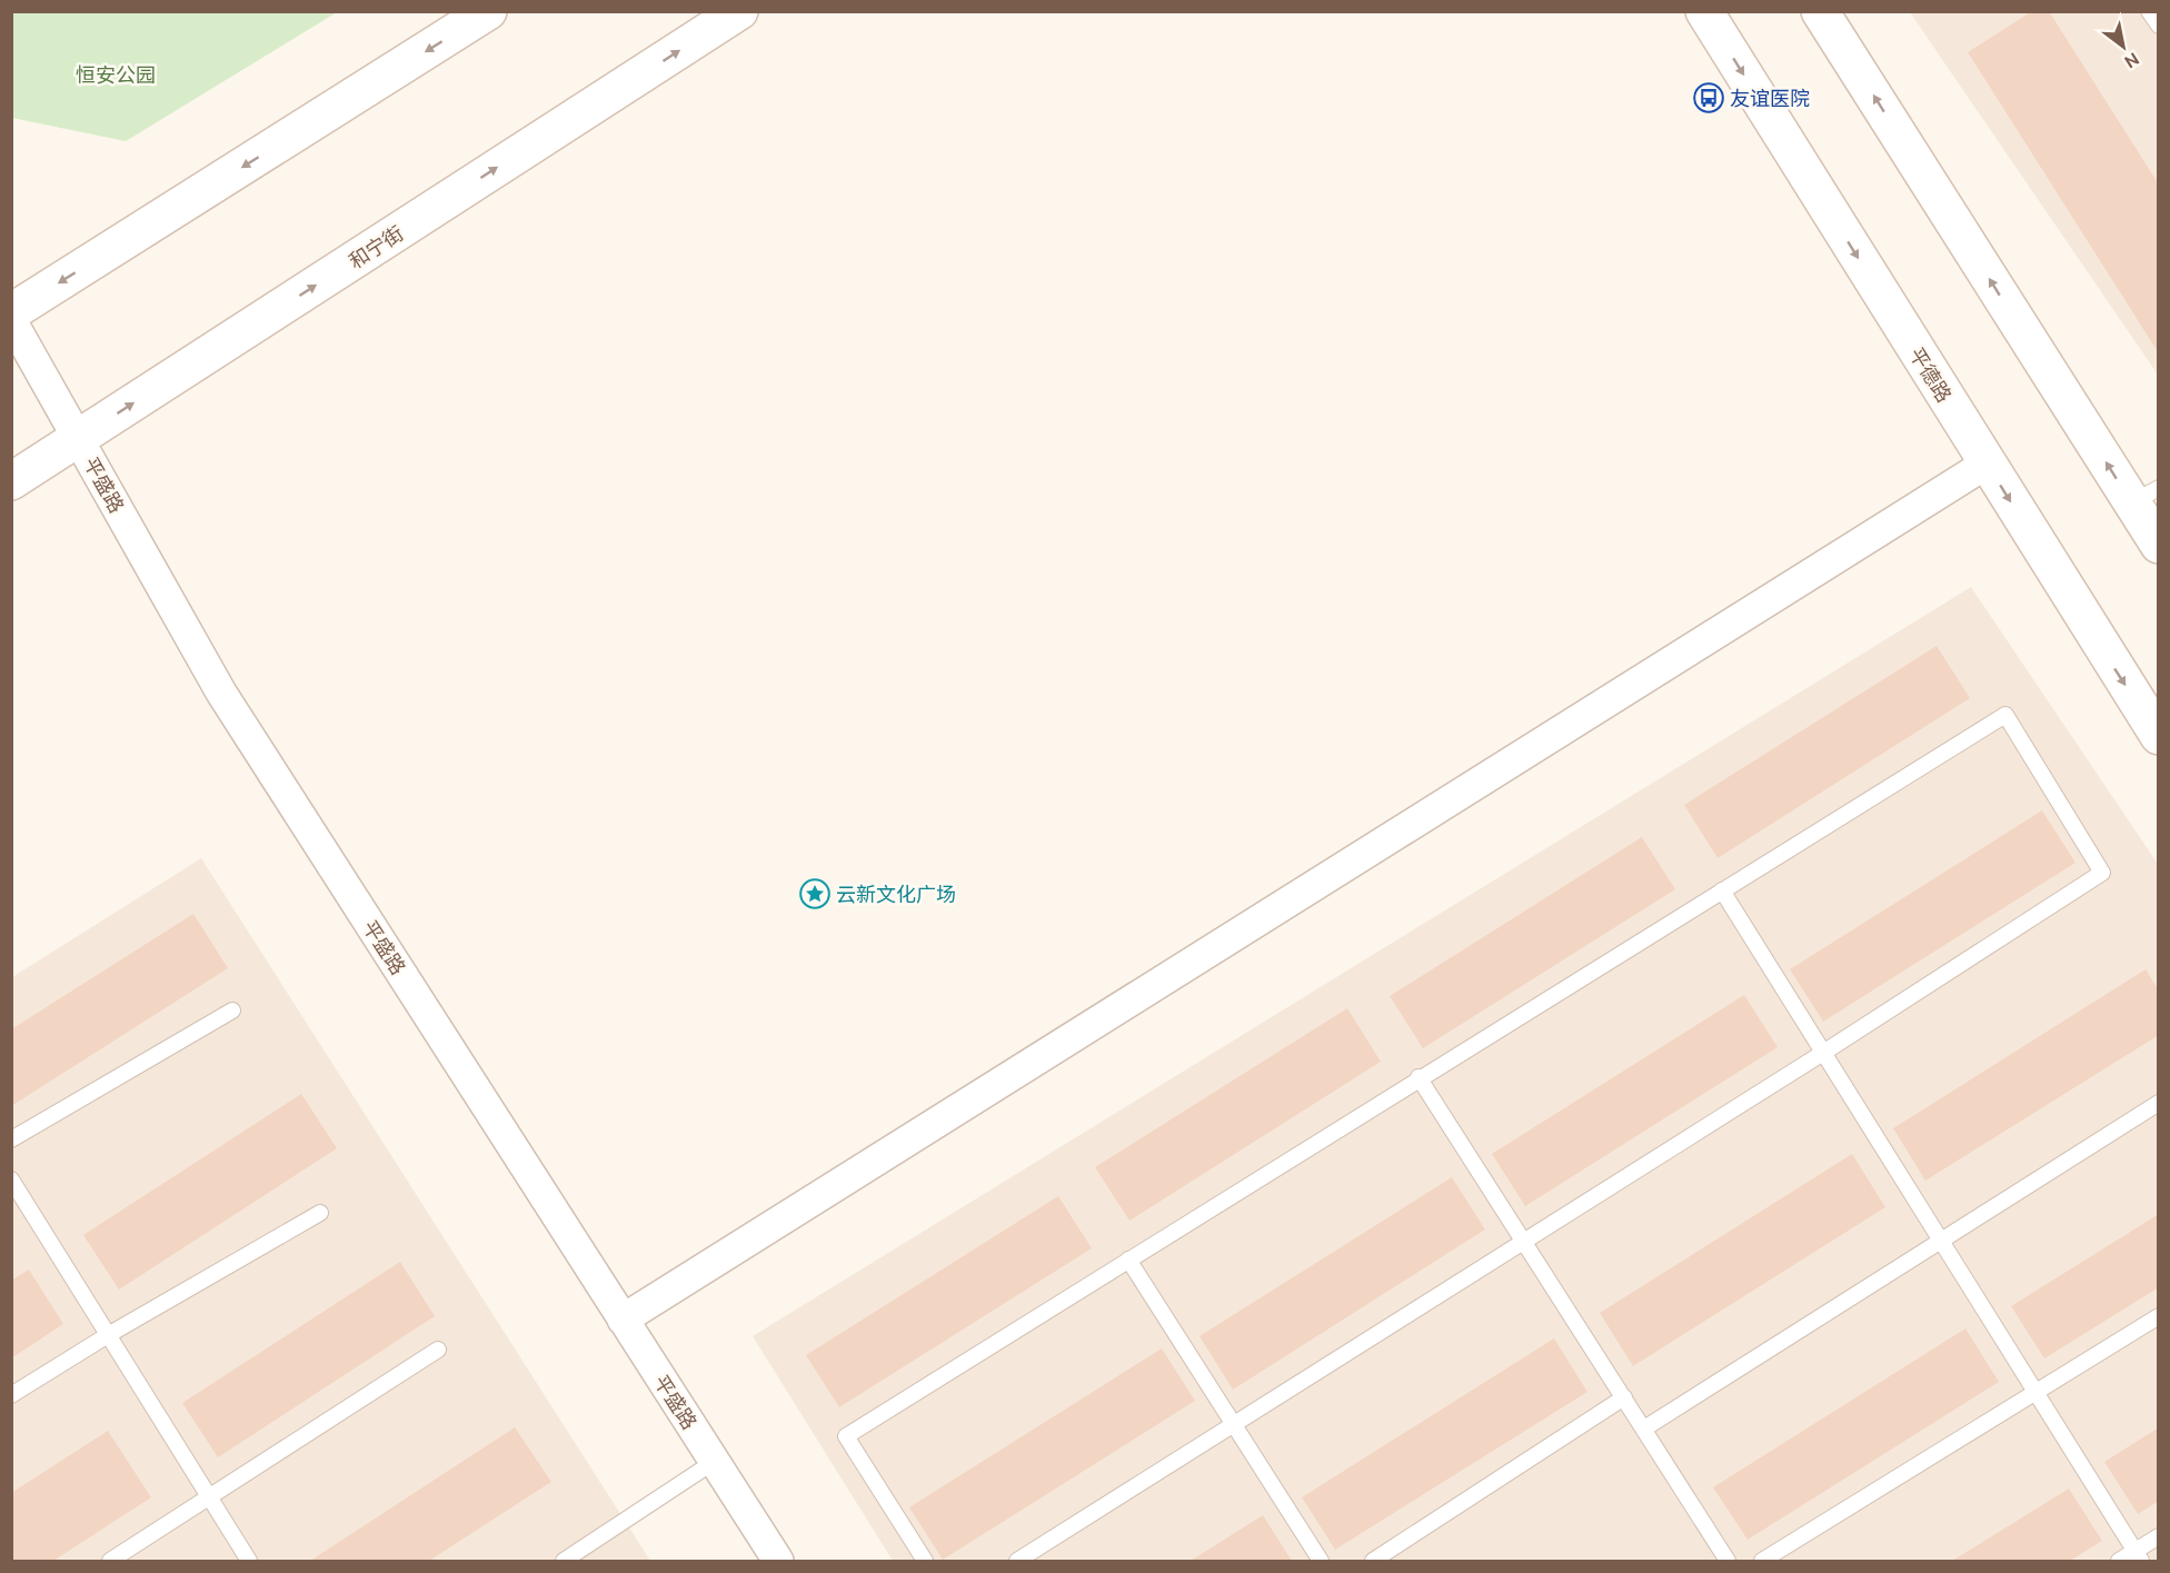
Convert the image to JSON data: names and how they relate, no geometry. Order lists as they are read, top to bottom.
{
  "streets": {
    "main road": ["和宁街", "平德路"],
    "street": ["平盛路"]
  },
  "crossings": [
    ["和宁街", "平盛路"]
  ],
  "parks": ["恒安公园"],
  "places": {
    "bus stop": ["友谊医院"],
    "place": ["云新文化广场"]
  },
  "north": "bottom right"
}
